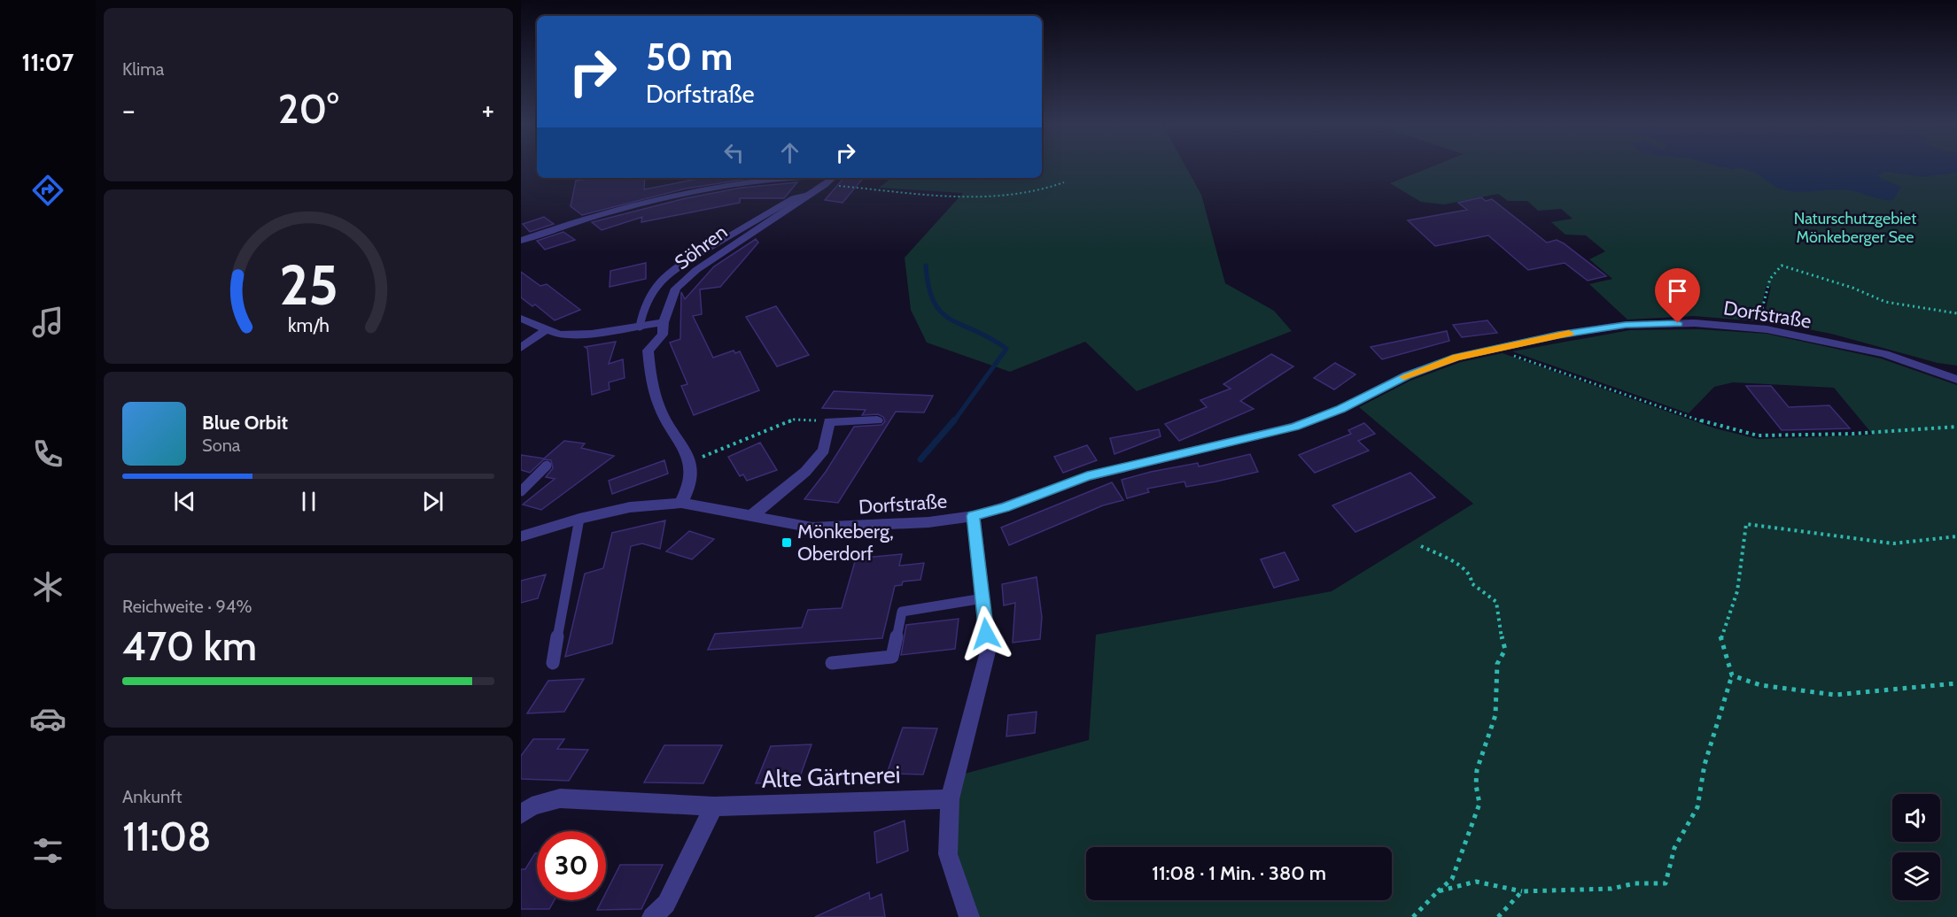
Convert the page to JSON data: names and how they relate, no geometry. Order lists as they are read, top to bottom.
{
  "streets": {
    "street": ["Söhren", "Dorfstraße", "Alte Gärtnerei"]
  },
  "parks": ["Naturschutzgebiet Mönkeberger See"],
  "places": {
    "transit": ["Mönkeberg, Oberdorf"]
  },
  "page": {
    "tabs": "11:07",
    "tile": [
      "Klima",
      ["Reichweite · 94%", "470 km"],
      ["Ankunft", "11:08"]
    ],
    "turn": ["50 m", "Dorfstraße"],
    "heat": ["−", "20°", "+"],
    "song": ["Blue Orbit", "Sona"],
    "limit": "30",
    "trip": "11:08 · 1 Min. · 380 m",
    "gauge": ["25", "km/h"]
  }
}
